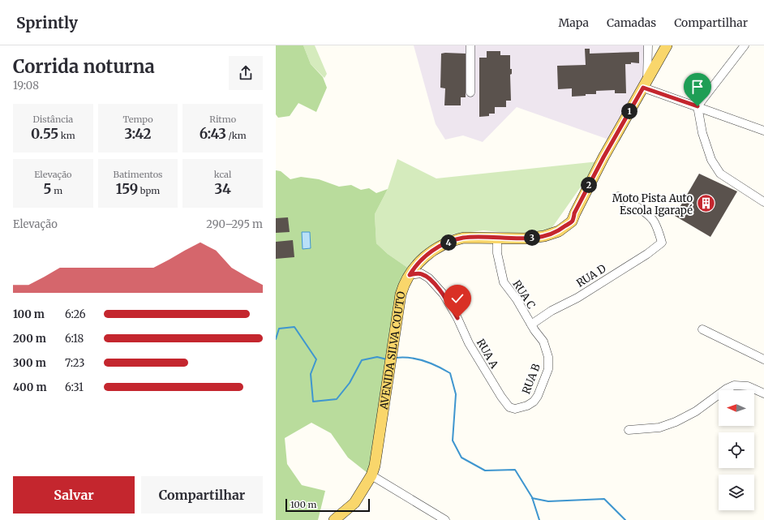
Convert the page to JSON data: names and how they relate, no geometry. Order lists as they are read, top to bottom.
{
  "streets": {
    "main road": ["AVENIDA SILVA COUTO"],
    "street": [
      "RUA D",
      "RUA C",
      "RUA A",
      "RUA B"
    ]
  },
  "crossings": [
    ["RUA D", "RUA C"],
    ["RUA C", "AVENIDA SILVA COUTO"],
    ["RUA C", "RUA B"],
    ["AVENIDA SILVA COUTO", "RUA A"],
    ["RUA A", "RUA B"]
  ],
  "places": {
    "building": ["Moto Pista Auto Escola Igarapé"]
  },
  "scale_bar": "100 m",
  "north": "left",
  "page": {
    "header": "Sprintly",
    "nav": ["Mapa", "Camadas", "Compartilhar"],
    "heading": ["Corrida noturna", "19:08"],
    "stats": [
      ["Distância", "0.55 km"],
      ["Tempo", "3:42"],
      ["Ritmo", "6:43 /km"],
      ["Elevação", "5 m"],
      ["Batimentos", "159 bpm"],
      ["kcal", "34"]
    ],
    "pins": [
      "1",
      "2",
      "3",
      "4"
    ],
    "chart": ["Elevação", "290–295 m"],
    "list": [
      {
        "name": "100 m",
        "note": "6:26"
      },
      {
        "name": "200 m",
        "note": "6:18"
      },
      {
        "name": "300 m",
        "note": "7:23"
      },
      {
        "name": "400 m",
        "note": "6:31"
      }
    ],
    "buttons": ["Salvar", "Compartilhar"],
    "scale": "100 m"
  }
}
